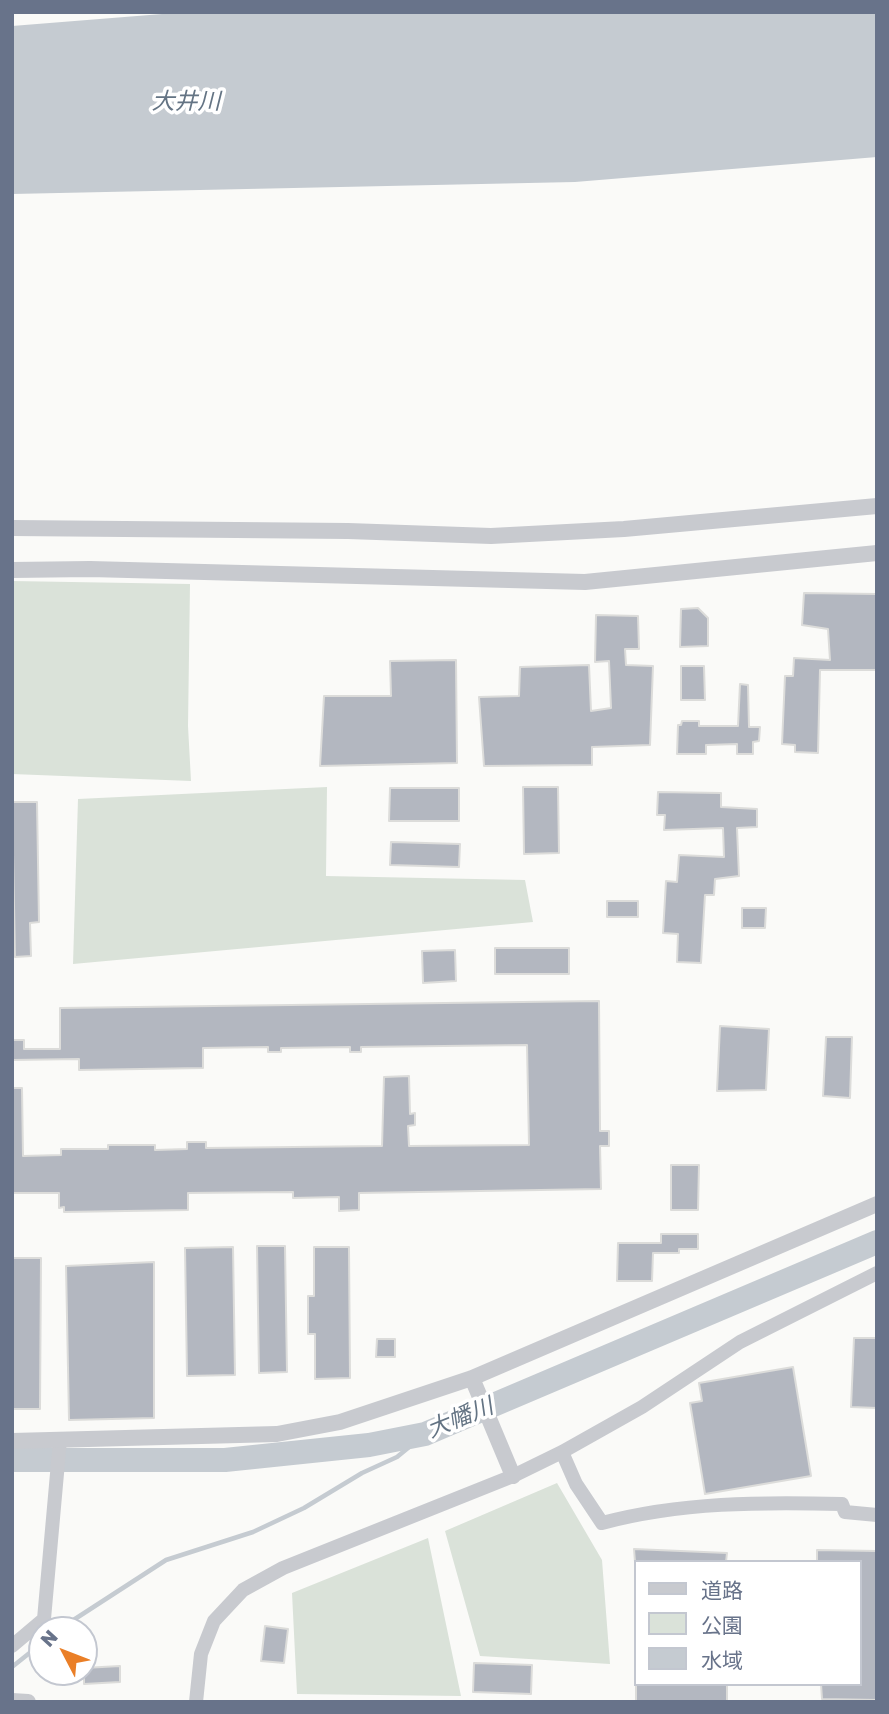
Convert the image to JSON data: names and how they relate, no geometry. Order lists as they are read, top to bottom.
{
  "water": ["大井川", "大幡川"],
  "legend": ["道路", "公園", "水域"],
  "north": "top left"
}
